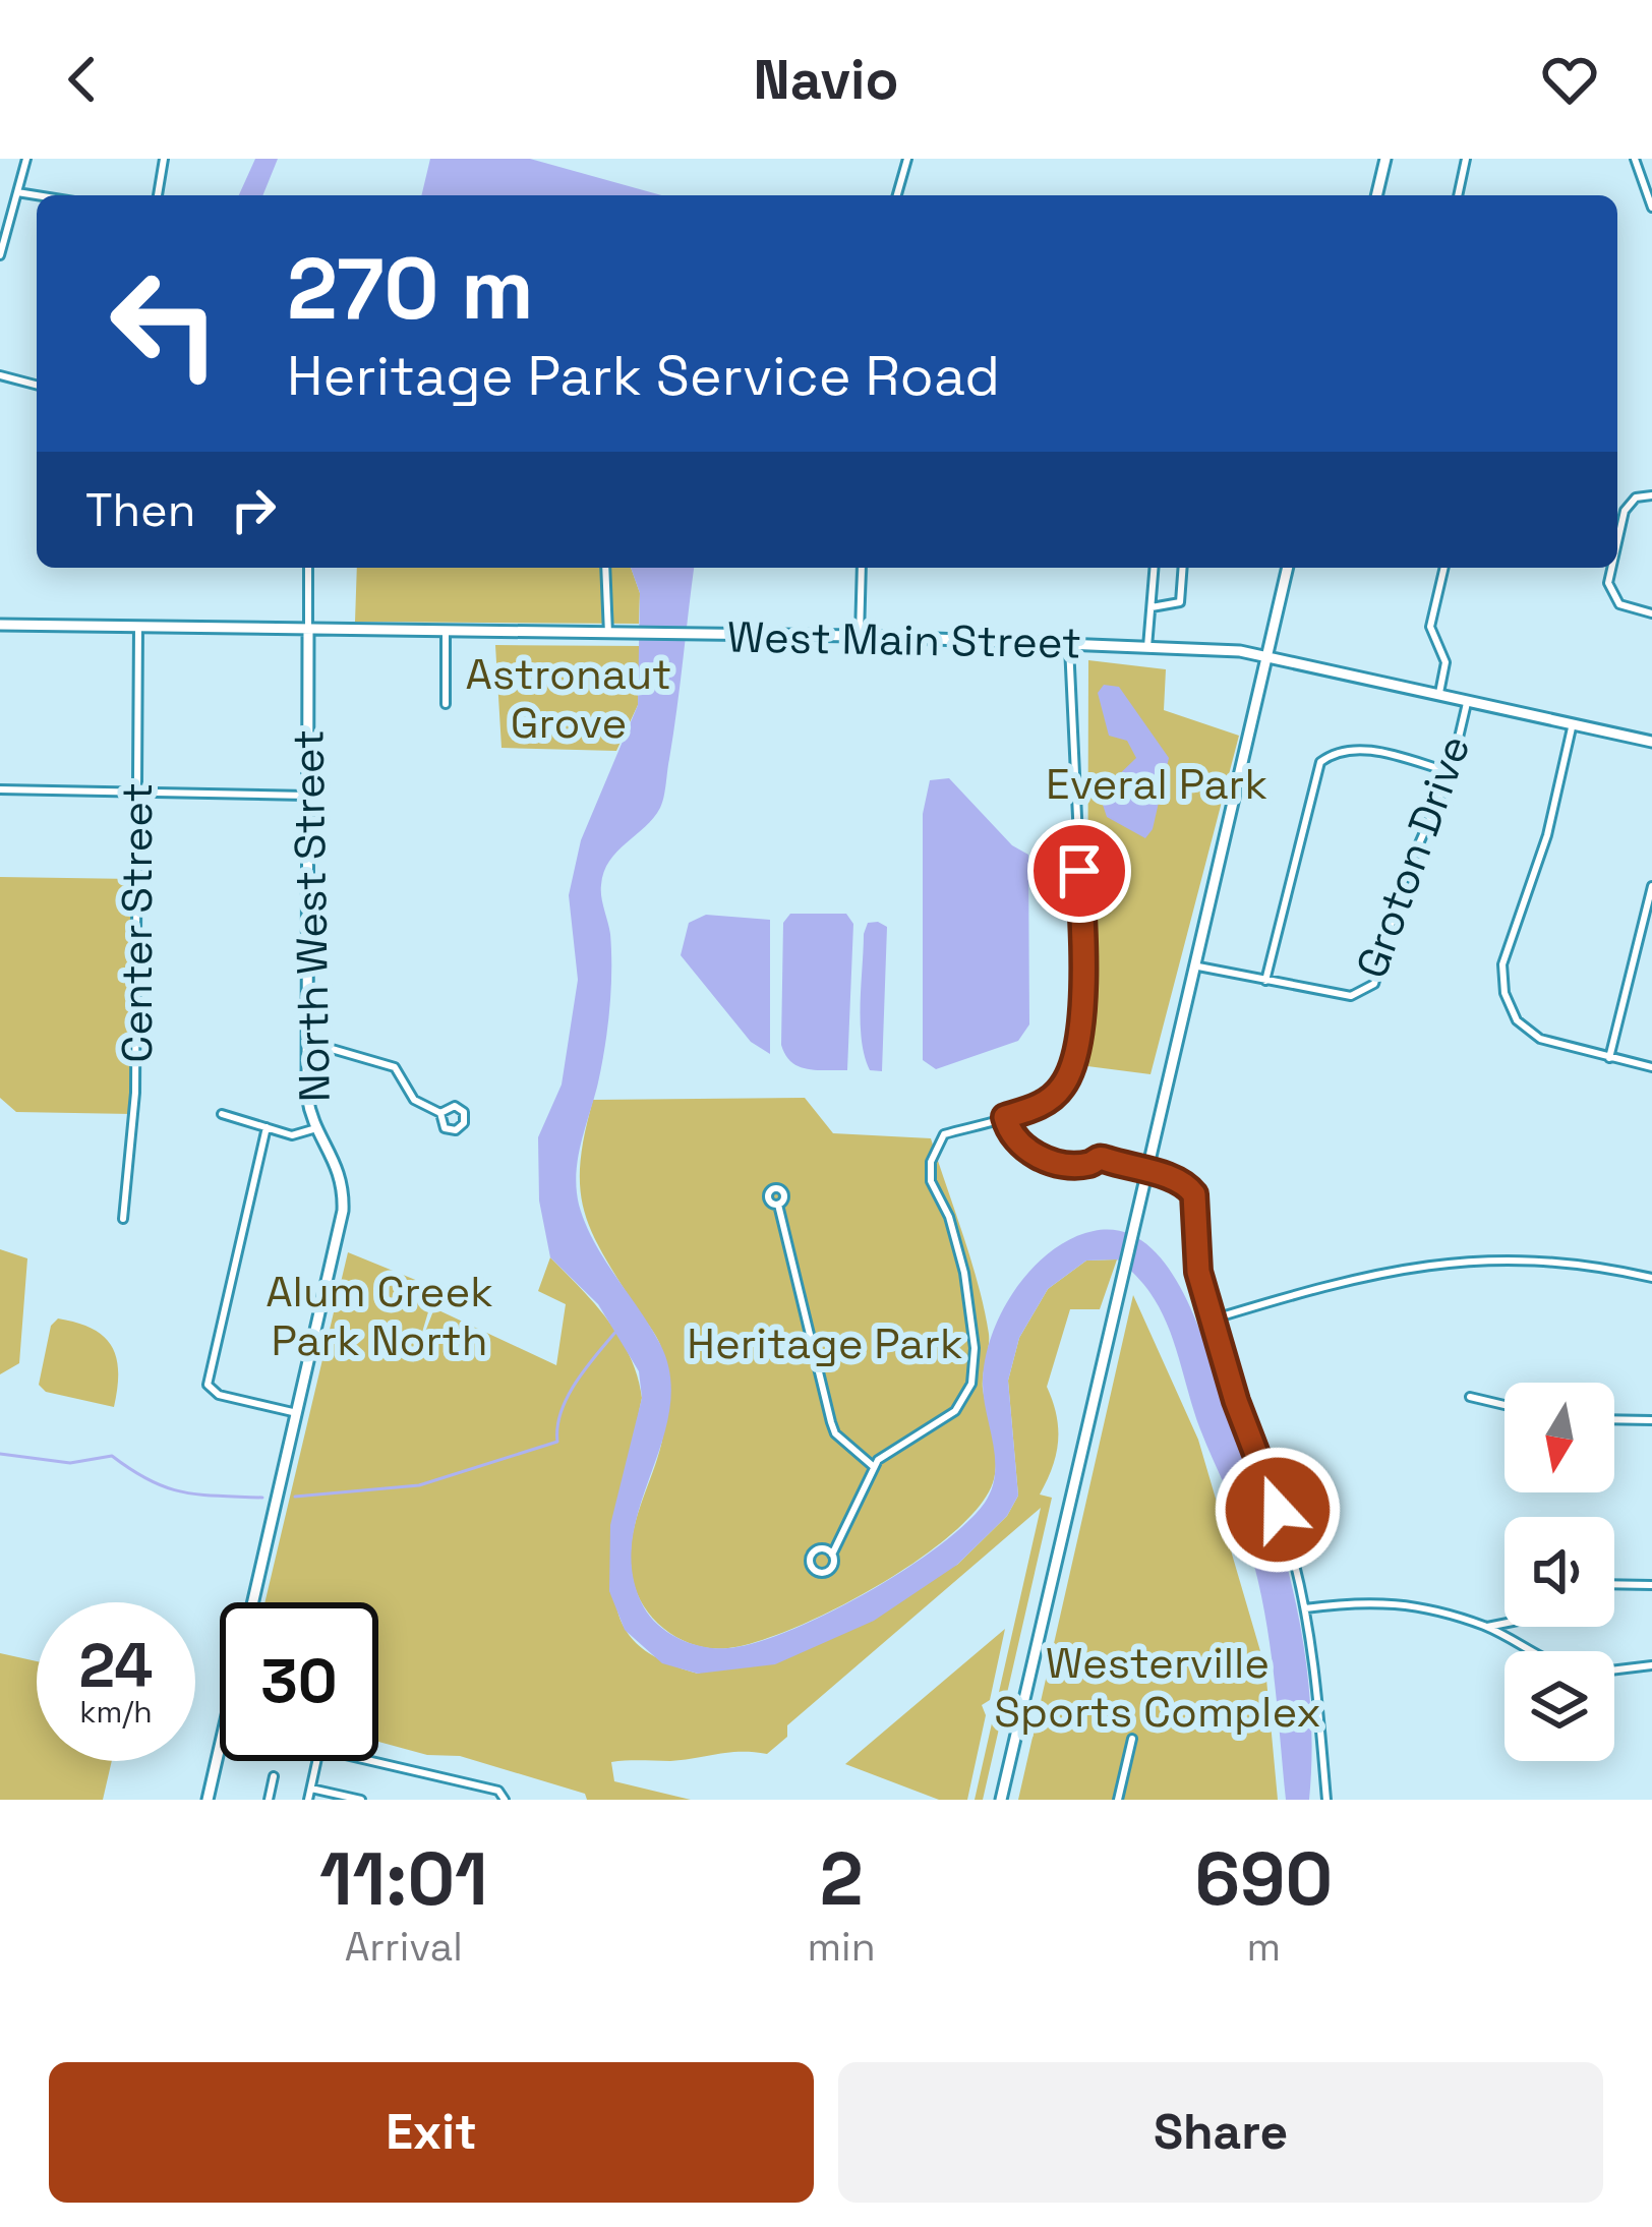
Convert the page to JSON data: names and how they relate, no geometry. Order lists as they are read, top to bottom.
{
  "streets": {
    "main road": ["West Main Street", "North West Street"],
    "street": ["Groton Drive", "Center Street"]
  },
  "crossings": [
    ["West Main Street", "Groton Drive"],
    ["West Main Street", "North West Street"],
    ["West Main Street", "Center Street"]
  ],
  "parks": [
    "Astronaut Grove",
    "Everal Park",
    "Alum Creek Park North",
    "Heritage Park",
    "Westerville Sports Complex"
  ],
  "north": "bottom",
  "page": {
    "header": "Navio",
    "turn": ["270 m", "Heritage Park Service Road"],
    "then": "Then",
    "speed": "24 km/h",
    "limit": "30",
    "eta": [
      "11:01",
      "Arrival",
      "2",
      "min",
      "690",
      "m"
    ],
    "buttons": ["Exit", "Share"]
  }
}
